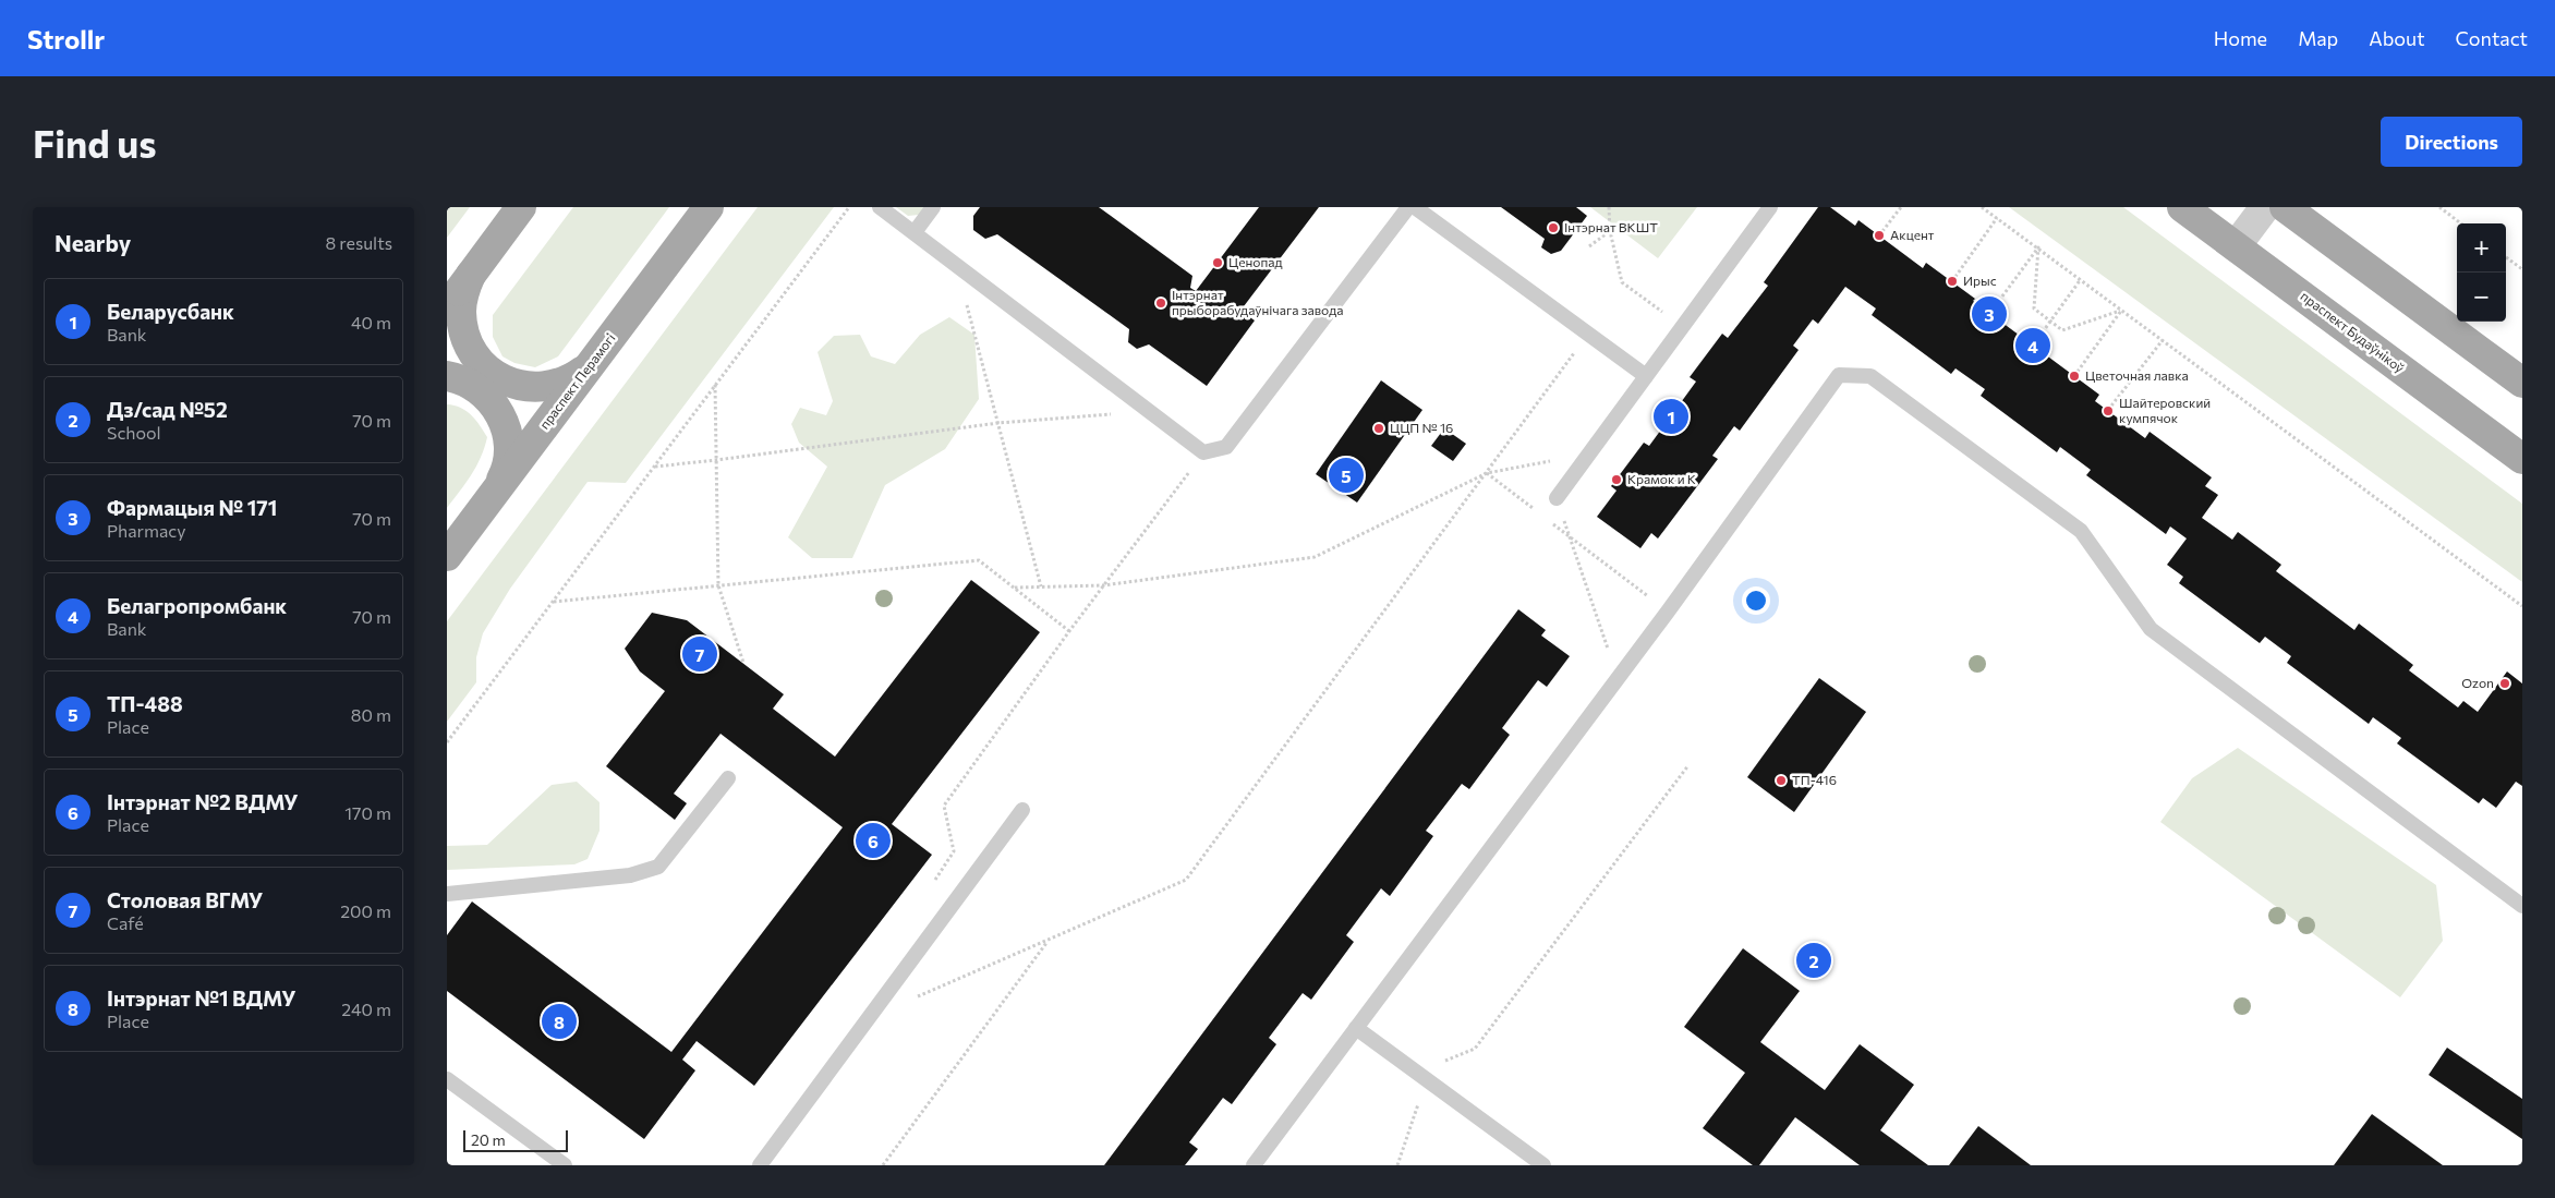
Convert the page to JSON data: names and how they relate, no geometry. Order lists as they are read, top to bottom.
{
  "streets": {
    "main road": ["праспект Будаўнікоў", "праспект Перамогі"]
  },
  "places": [
    "Інтэрнат ВКШТ",
    "Акцент",
    "Ценопад",
    "Ирыс",
    "Інтэрнат прыборабудаўнічага завода",
    "Цветочная лавка",
    "Шайтеровский кумпячок",
    "ЦЦП № 16",
    "Крамок и К",
    "Ozon",
    "ТП-416"
  ],
  "scale_bar": "20 m",
  "page": {
    "header": "Strollr",
    "nav": [
      "Home",
      "Map",
      "About",
      "Contact"
    ],
    "buttons": "Directions",
    "title": "Find us",
    "heading": ["Nearby", "8 results"],
    "map_buttons": ["+", "−"],
    "list": [
      {
        "mark": "1",
        "name": "Беларусбанк",
        "note": "Bank",
        "value": "40 m"
      },
      {
        "mark": "2",
        "name": "Дз/сад №52",
        "note": "School",
        "value": "70 m"
      },
      {
        "mark": "3",
        "name": "Фармацыя № 171",
        "note": "Pharmacy",
        "value": "70 m"
      },
      {
        "mark": "4",
        "name": "Белагропромбанк",
        "note": "Bank",
        "value": "70 m"
      },
      {
        "mark": "5",
        "name": "ТП-488",
        "note": "Place",
        "value": "80 m"
      },
      {
        "mark": "6",
        "name": "Інтэрнат №2 ВДМУ",
        "note": "Place",
        "value": "170 m"
      },
      {
        "mark": "7",
        "name": "Столовая ВГМУ",
        "note": "Café",
        "value": "200 m"
      },
      {
        "mark": "8",
        "name": "Інтэрнат №1 ВДМУ",
        "note": "Place",
        "value": "240 m"
      }
    ],
    "pins": [
      "3",
      "4",
      "1",
      "5",
      "7",
      "6",
      "2",
      "8"
    ],
    "scale": "20 m"
  }
}
